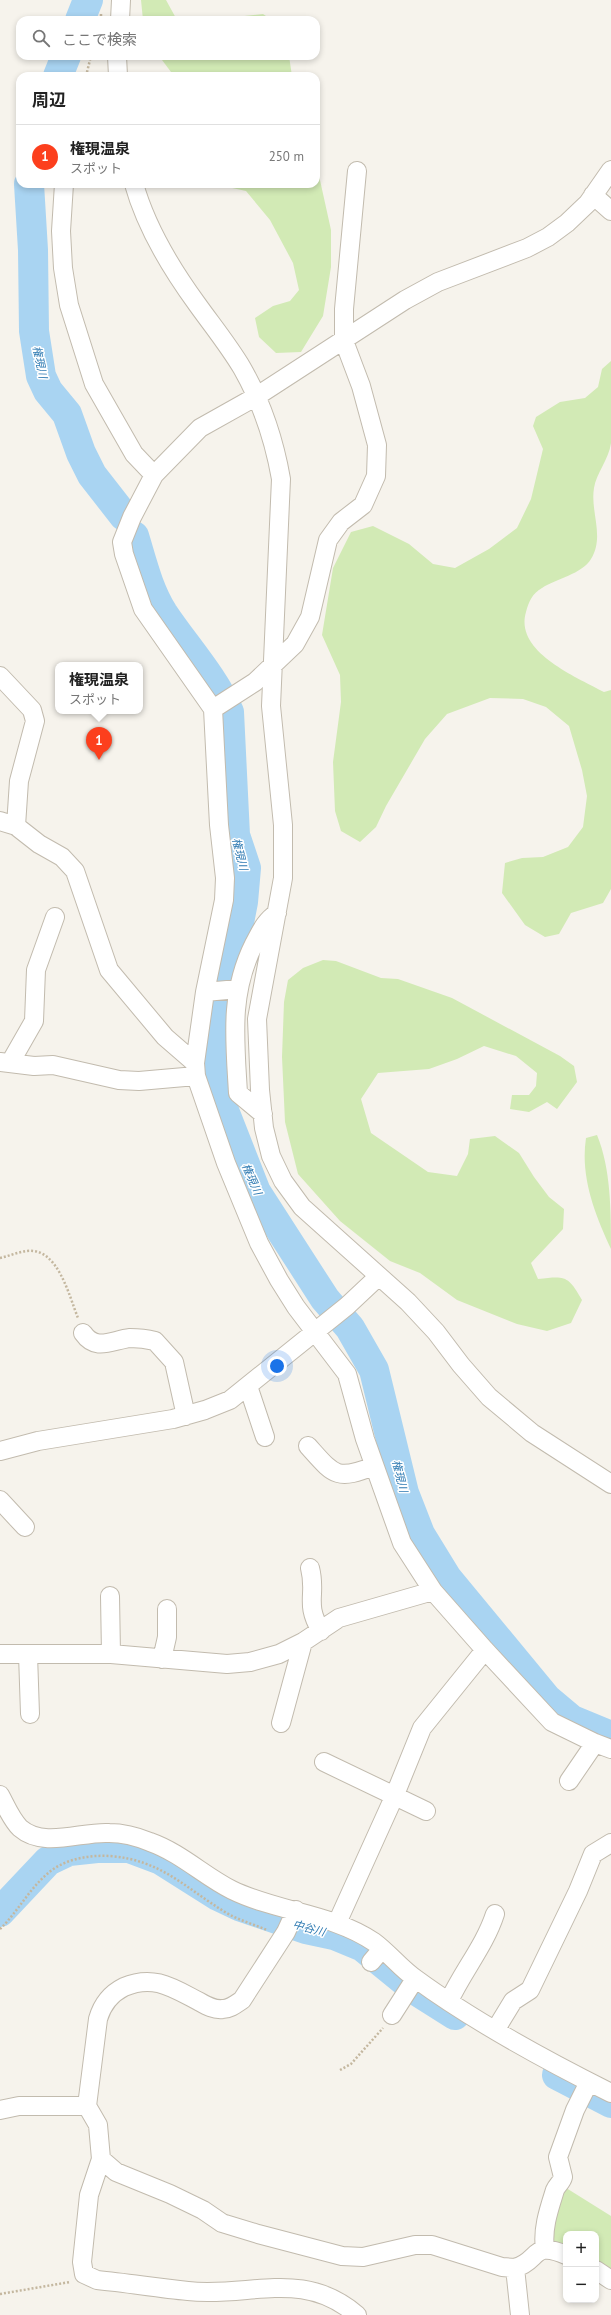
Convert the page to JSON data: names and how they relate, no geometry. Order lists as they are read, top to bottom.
{
  "water": ["権現川", "中谷川"],
  "page": {
    "search": "ここで検索",
    "heading": "周辺",
    "list": [
      {
        "mark": "1",
        "name": "権現温泉",
        "note": "スポット",
        "value": "250 m"
      }
    ],
    "popup": ["権現温泉", "スポット"],
    "pins": "1",
    "map_buttons": ["+", "−"]
  }
}
